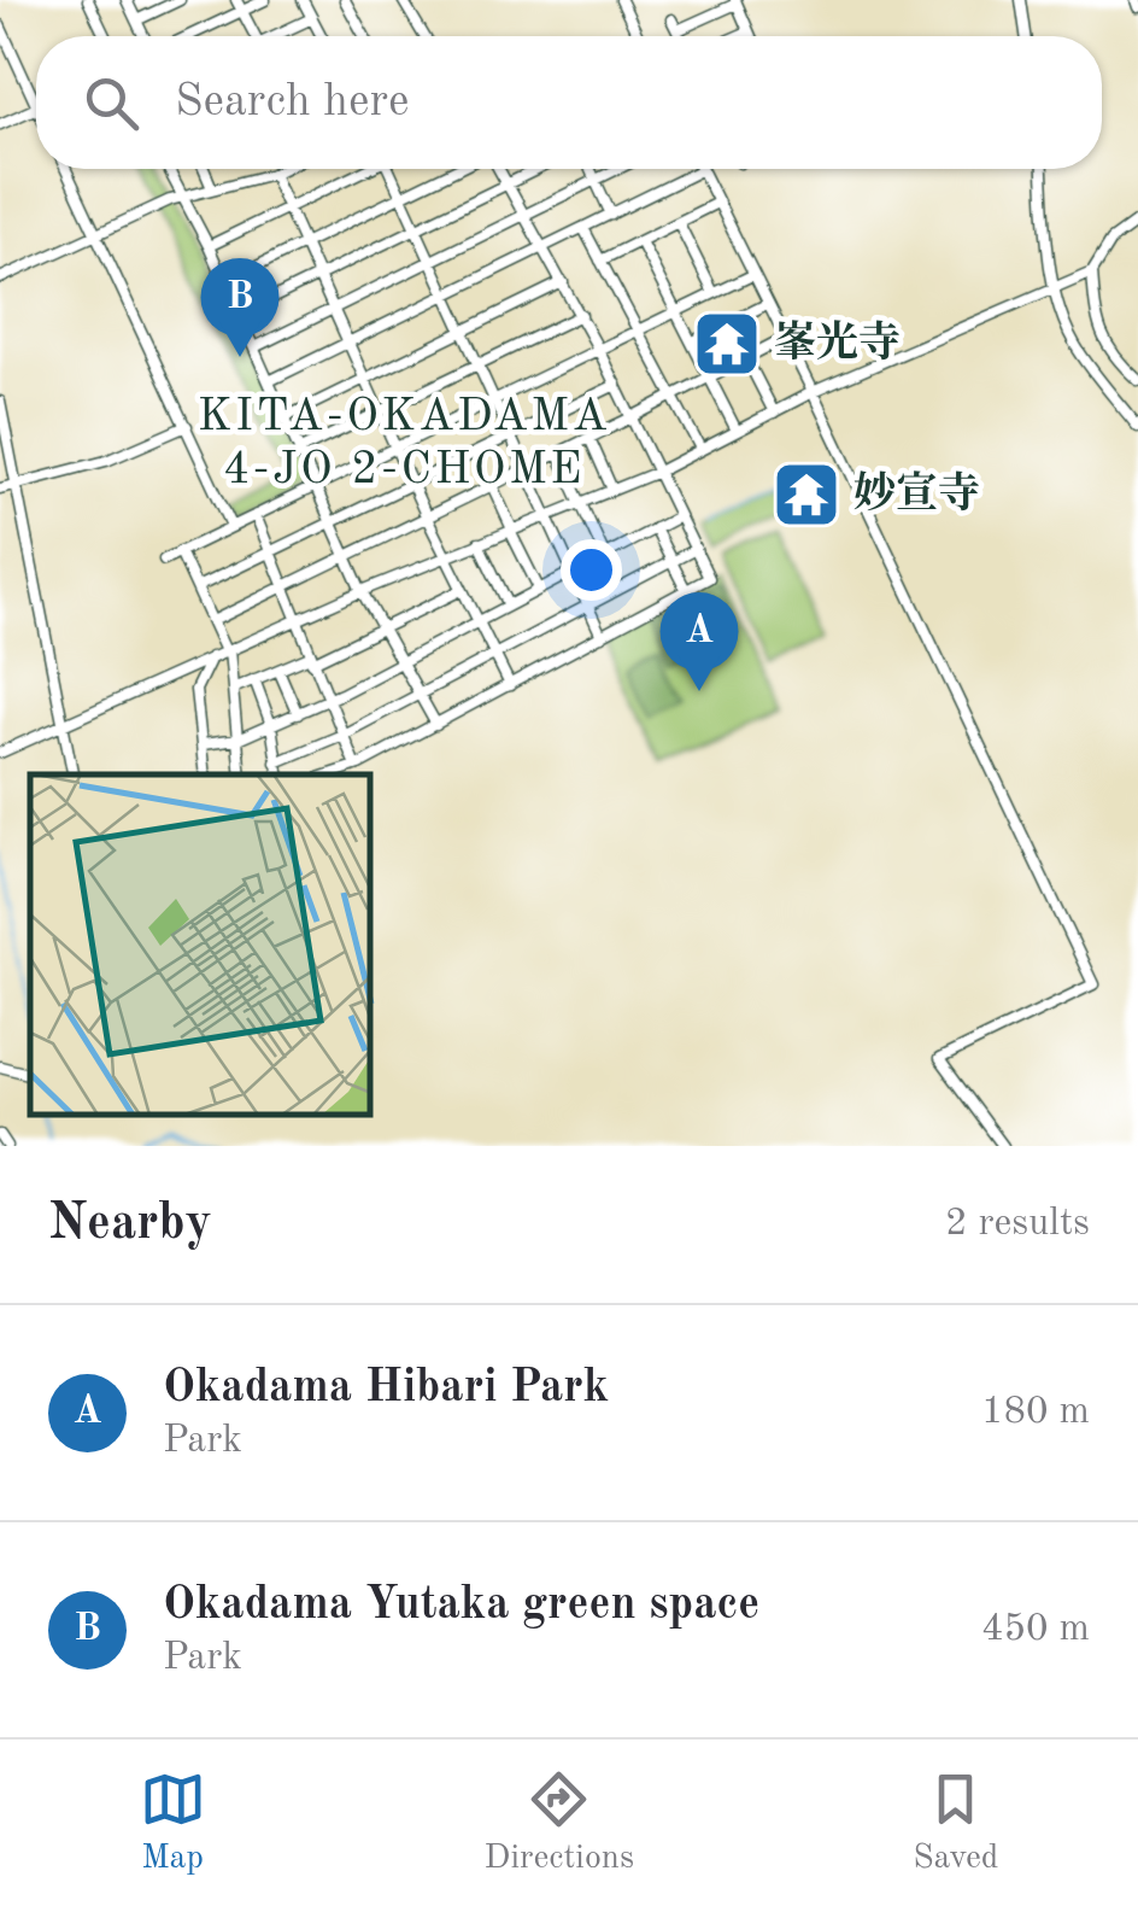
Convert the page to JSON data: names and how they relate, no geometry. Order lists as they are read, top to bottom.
{
  "districts": ["KITA-OKADAMA 4-JO 2-CHOME"],
  "places": {
    "temple": ["峯光寺", "妙宣寺"]
  },
  "page": {
    "search": "Search here",
    "pins": ["B", "A"],
    "heading": ["Nearby", "2 results"],
    "list": [
      {
        "mark": "A",
        "name": "Okadama Hibari Park",
        "note": "Park",
        "value": "180 m"
      },
      {
        "mark": "B",
        "name": "Okadama Yutaka green space",
        "note": "Park",
        "value": "450 m"
      }
    ],
    "nav": ["Map", "Directions", "Saved"]
  }
}
